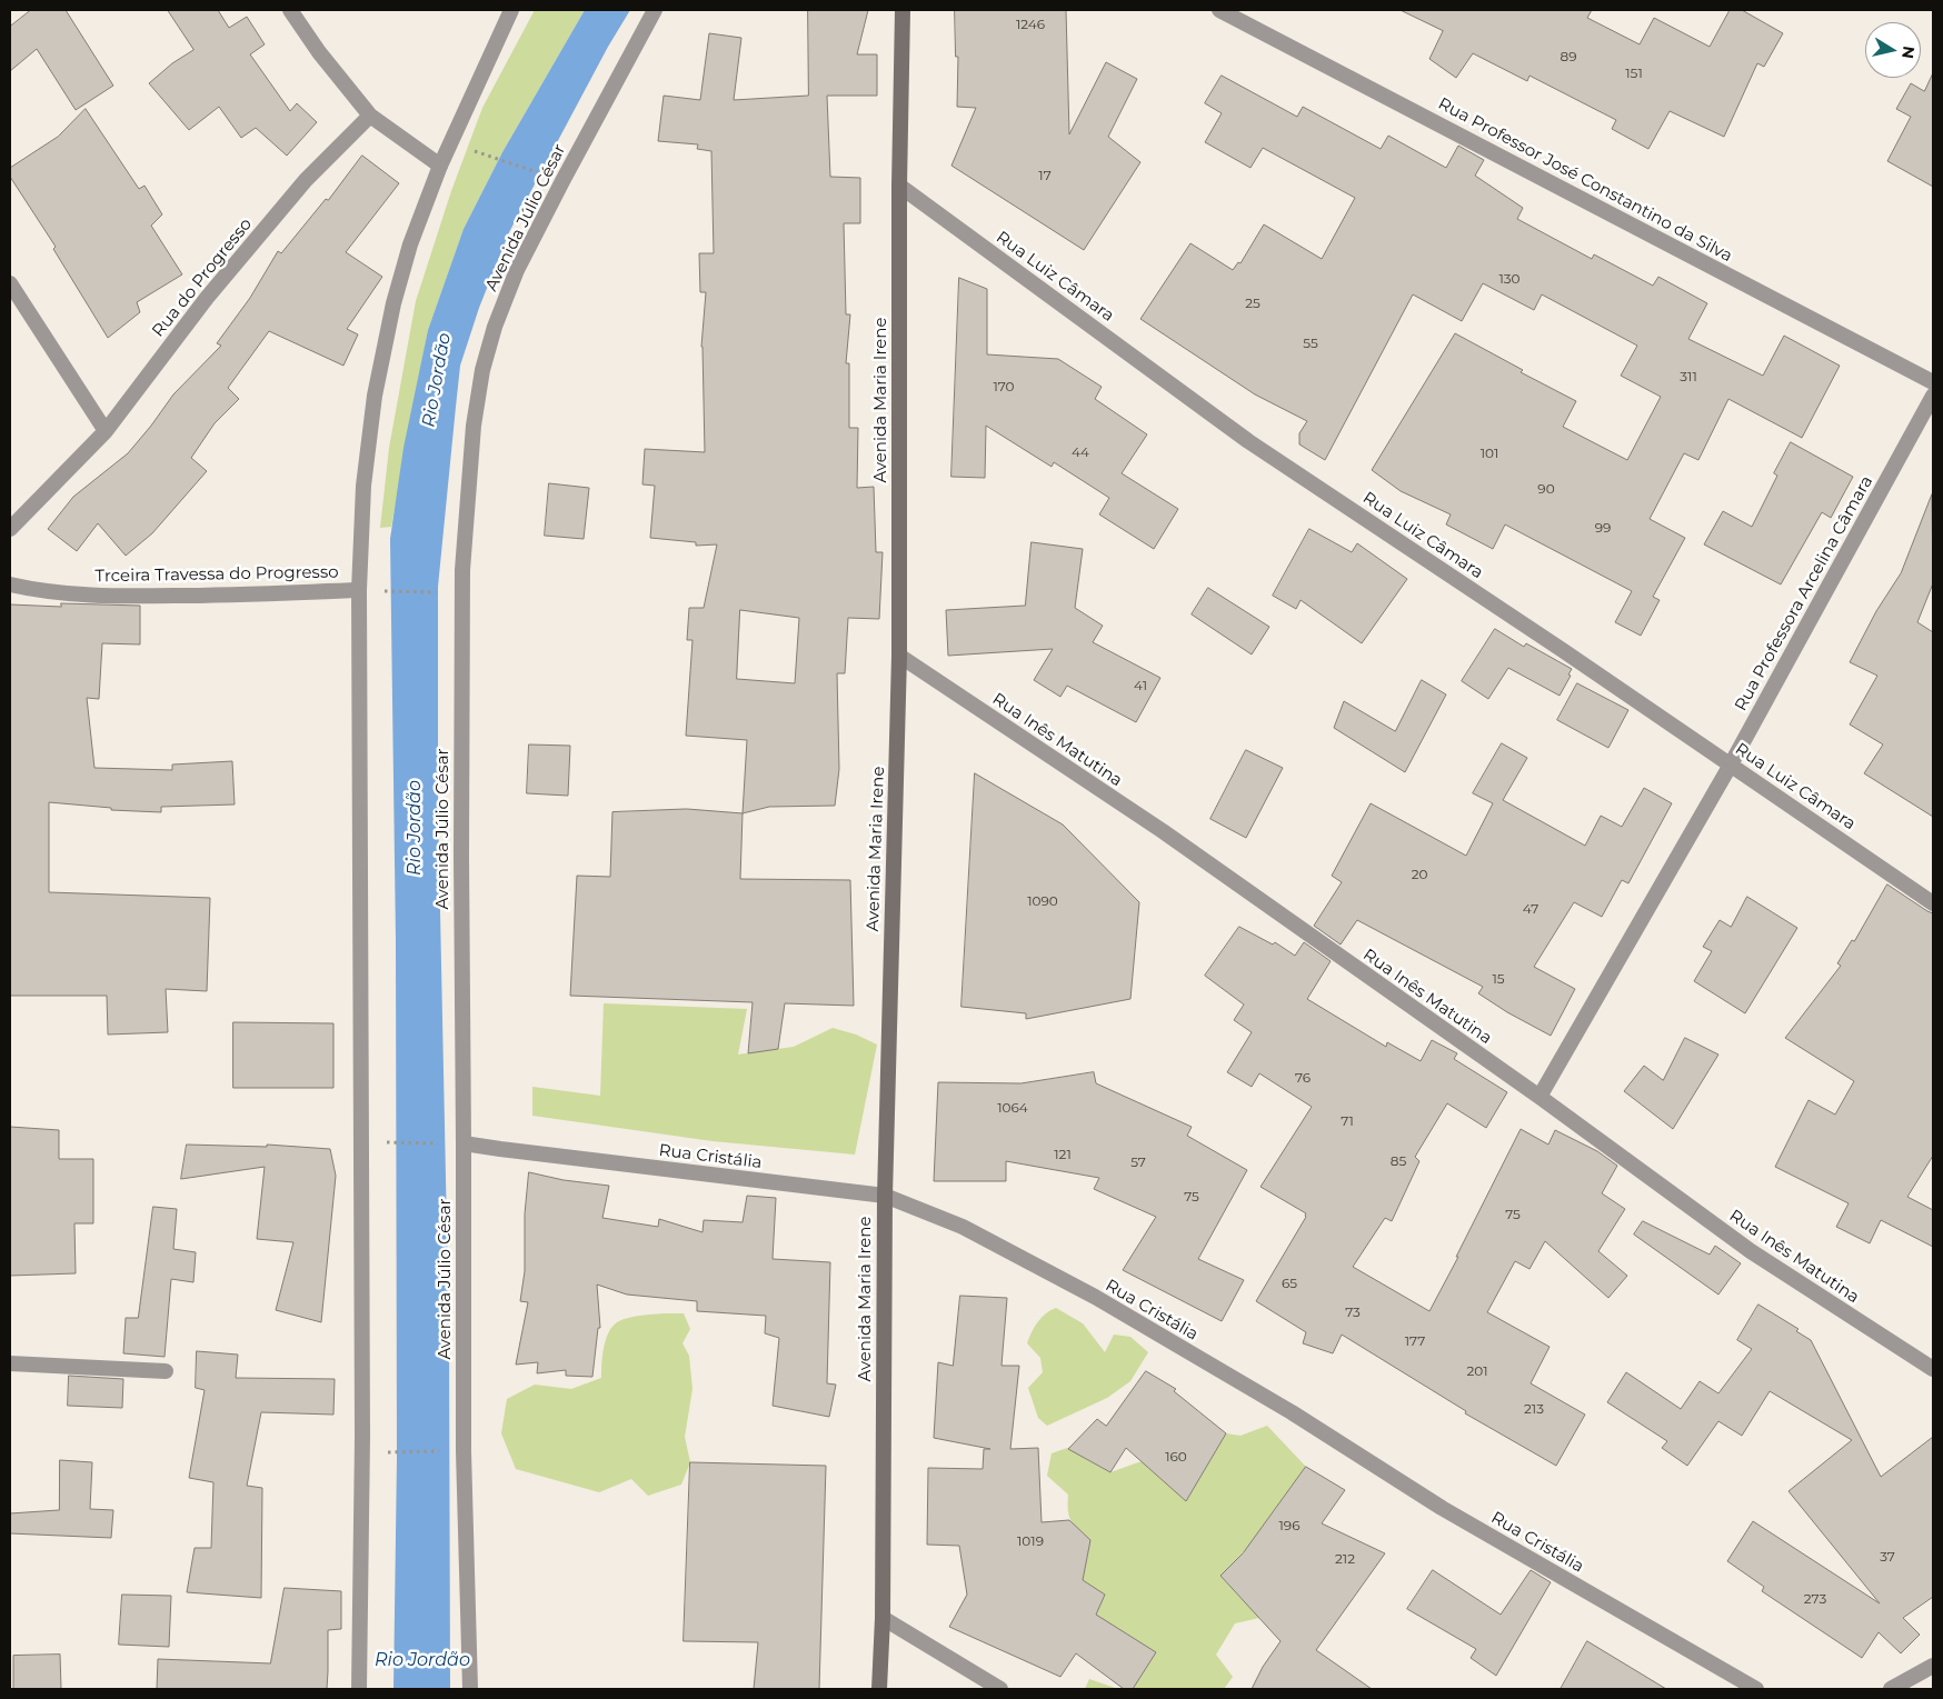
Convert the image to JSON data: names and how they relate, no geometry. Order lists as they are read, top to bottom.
{
  "streets": {
    "main road": ["Avenida Maria Irene"],
    "street": [
      "Rua Professor José Constantino da Silva",
      "Avenida Júlio César",
      "Rua Luiz Câmara",
      "Rua do Progresso",
      "Trceira Travessa do Progresso",
      "Rua Professora Arcelina Câmara",
      "Rua Inês Matutina",
      "Rua Cristália"
    ]
  },
  "crossings": [
    ["Avenida Júlio César", "Rua Cristália"],
    ["Rua Luiz Câmara", "Avenida Maria Irene"],
    ["Rua Luiz Câmara", "Rua Professora Arcelina Câmara"],
    ["Avenida Maria Irene", "Rua Inês Matutina"],
    ["Avenida Maria Irene", "Rua Cristália"],
    ["Rua Professora Arcelina Câmara", "Rua Inês Matutina"]
  ],
  "water": ["Rio Jordão"],
  "house_numbers": [
    "1246",
    "89",
    "151",
    "17",
    "130",
    "25",
    "55",
    "311",
    "170",
    "44",
    "101",
    "90",
    "99",
    "41",
    "20",
    "1090",
    "47",
    "15",
    "76",
    "1064",
    "71",
    "121",
    "85",
    "57",
    "75",
    "75",
    "65",
    "73",
    "177",
    "201",
    "213",
    "160",
    "196",
    "1019",
    "37",
    "212",
    "273"
  ],
  "north": "right"
}
